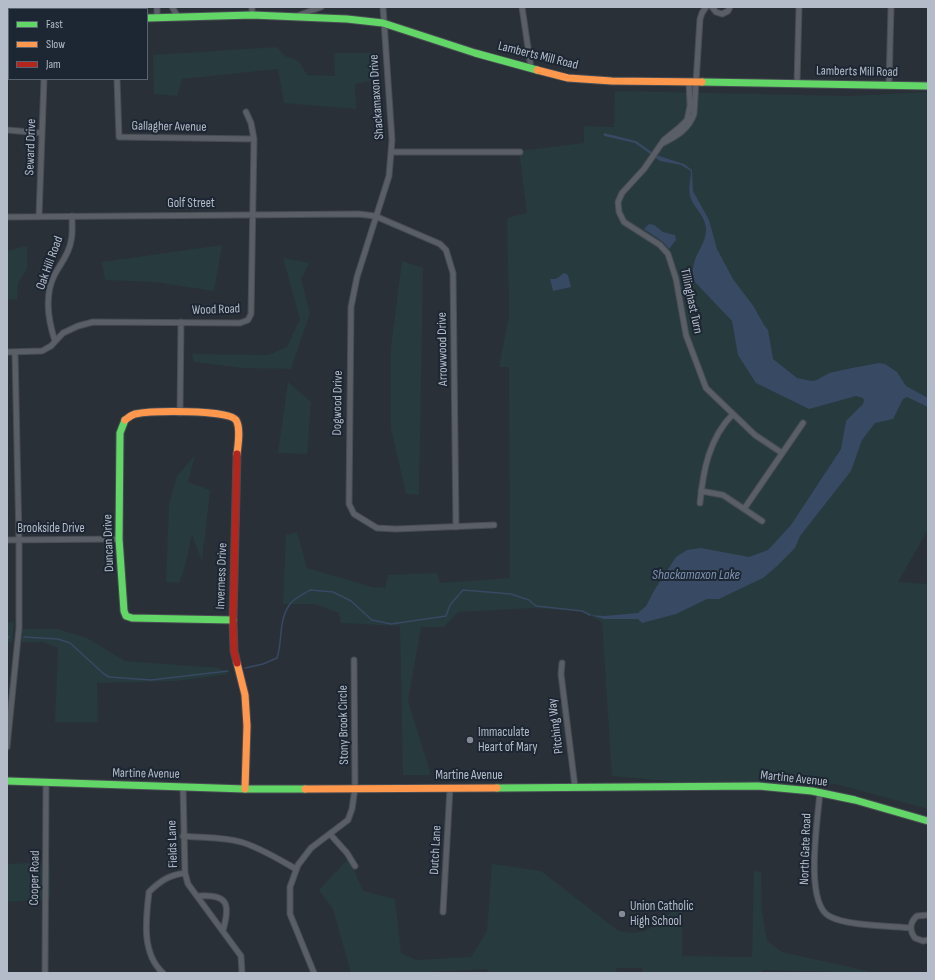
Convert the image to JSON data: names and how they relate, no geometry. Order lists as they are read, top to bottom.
{
  "streets": {
    "street": [
      "Lamberts Mill Road",
      "Shackamaxon Drive",
      "Gallagher Avenue",
      "Seward Drive",
      "Golf Street",
      "Oak Hill Road",
      "Tillinghast Turn",
      "Wood Road",
      "Arrowwood Drive",
      "Dogwood Drive",
      "Brookside Drive",
      "Duncan Drive",
      "Inverness Drive",
      "Stony Brook Circle",
      "Pitching Way",
      "Martine Avenue",
      "Fields Lane",
      "North Gate Road",
      "Dutch Lane",
      "Cooper Road"
    ]
  },
  "crossings": [
    ["Lamberts Mill Road", "Shackamaxon Drive"],
    ["Lamberts Mill Road", "Tillinghast Turn"],
    ["Shackamaxon Drive", "Dogwood Drive"],
    ["Gallagher Avenue", "Wood Road"],
    ["Seward Drive", "Golf Street"],
    ["Golf Street", "Oak Hill Road"],
    ["Golf Street", "Wood Road"],
    ["Golf Street", "Arrowwood Drive"],
    ["Golf Street", "Dogwood Drive"],
    ["Oak Hill Road", "Wood Road"],
    ["Arrowwood Drive", "Dogwood Drive"],
    ["Brookside Drive", "Duncan Drive"],
    ["Duncan Drive", "Inverness Drive"],
    ["Inverness Drive", "Martine Avenue"],
    ["Stony Brook Circle", "Martine Avenue"],
    ["Pitching Way", "Martine Avenue"],
    ["Martine Avenue", "Fields Lane"],
    ["Martine Avenue", "North Gate Road"],
    ["Martine Avenue", "Dutch Lane"],
    ["Martine Avenue", "Cooper Road"]
  ],
  "water": ["Shackamaxon Lake"],
  "places": ["Immaculate Heart of Mary", "Union Catholic High School"],
  "legend": ["Fast", "Slow", "Jam"]
}
